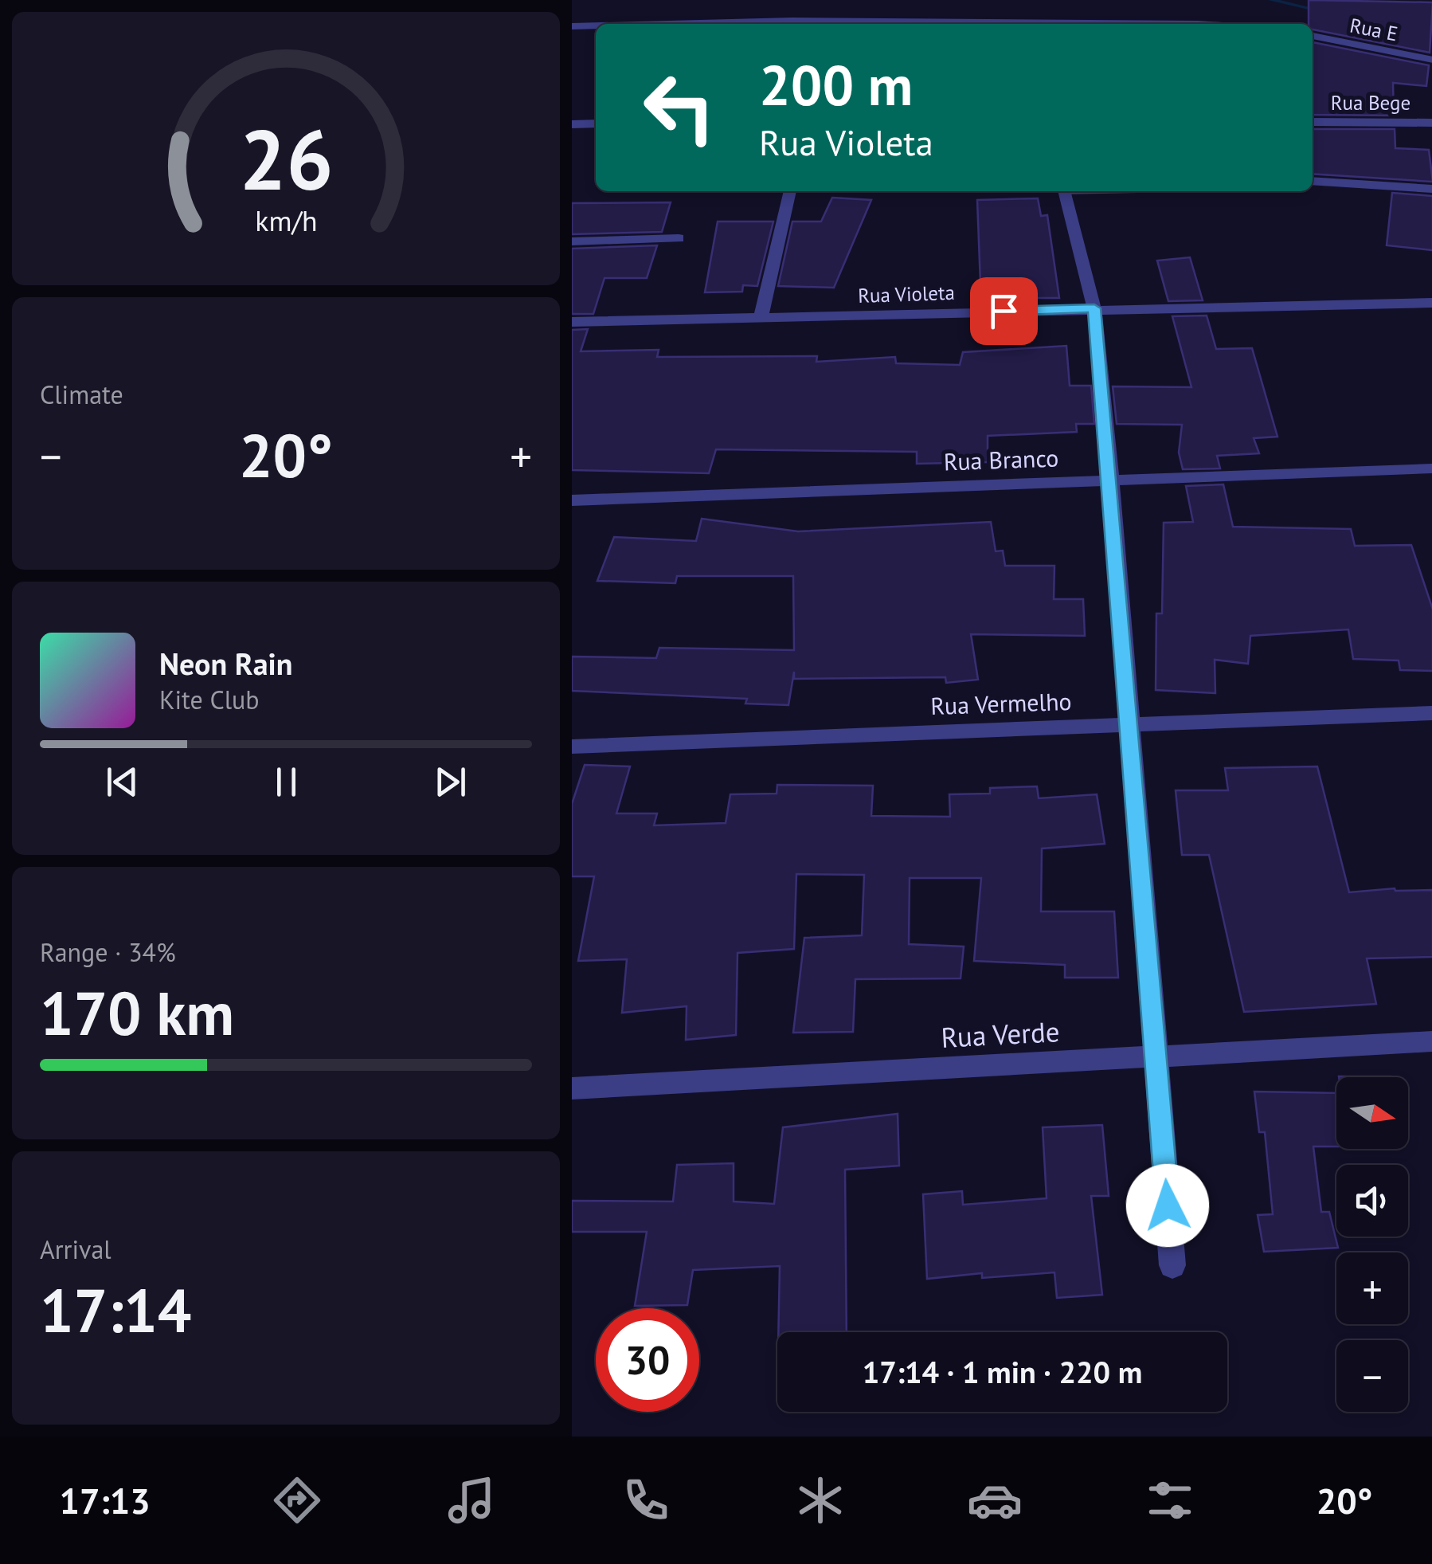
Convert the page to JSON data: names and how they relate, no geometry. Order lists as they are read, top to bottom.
{
  "streets": {
    "street": [
      "Rua E",
      "Rua Bege",
      "Rua Violeta",
      "Rua Branco",
      "Rua Vermelho",
      "Rua Verde"
    ]
  },
  "north": "right",
  "page": {
    "turn": ["200 m", "Rua Violeta"],
    "tile": [
      "Climate",
      ["Range · 34%", "170 km"],
      ["Arrival", "17:14"]
    ],
    "heat": ["−", "20°", "+"],
    "song": ["Neon Rain", "Kite Club"],
    "map_buttons": ["+", "−"],
    "limit": "30",
    "trip": "17:14 · 1 min · 220 m",
    "tabs": ["17:13", "20°"],
    "gauge": ["26", "km/h"]
  }
}
